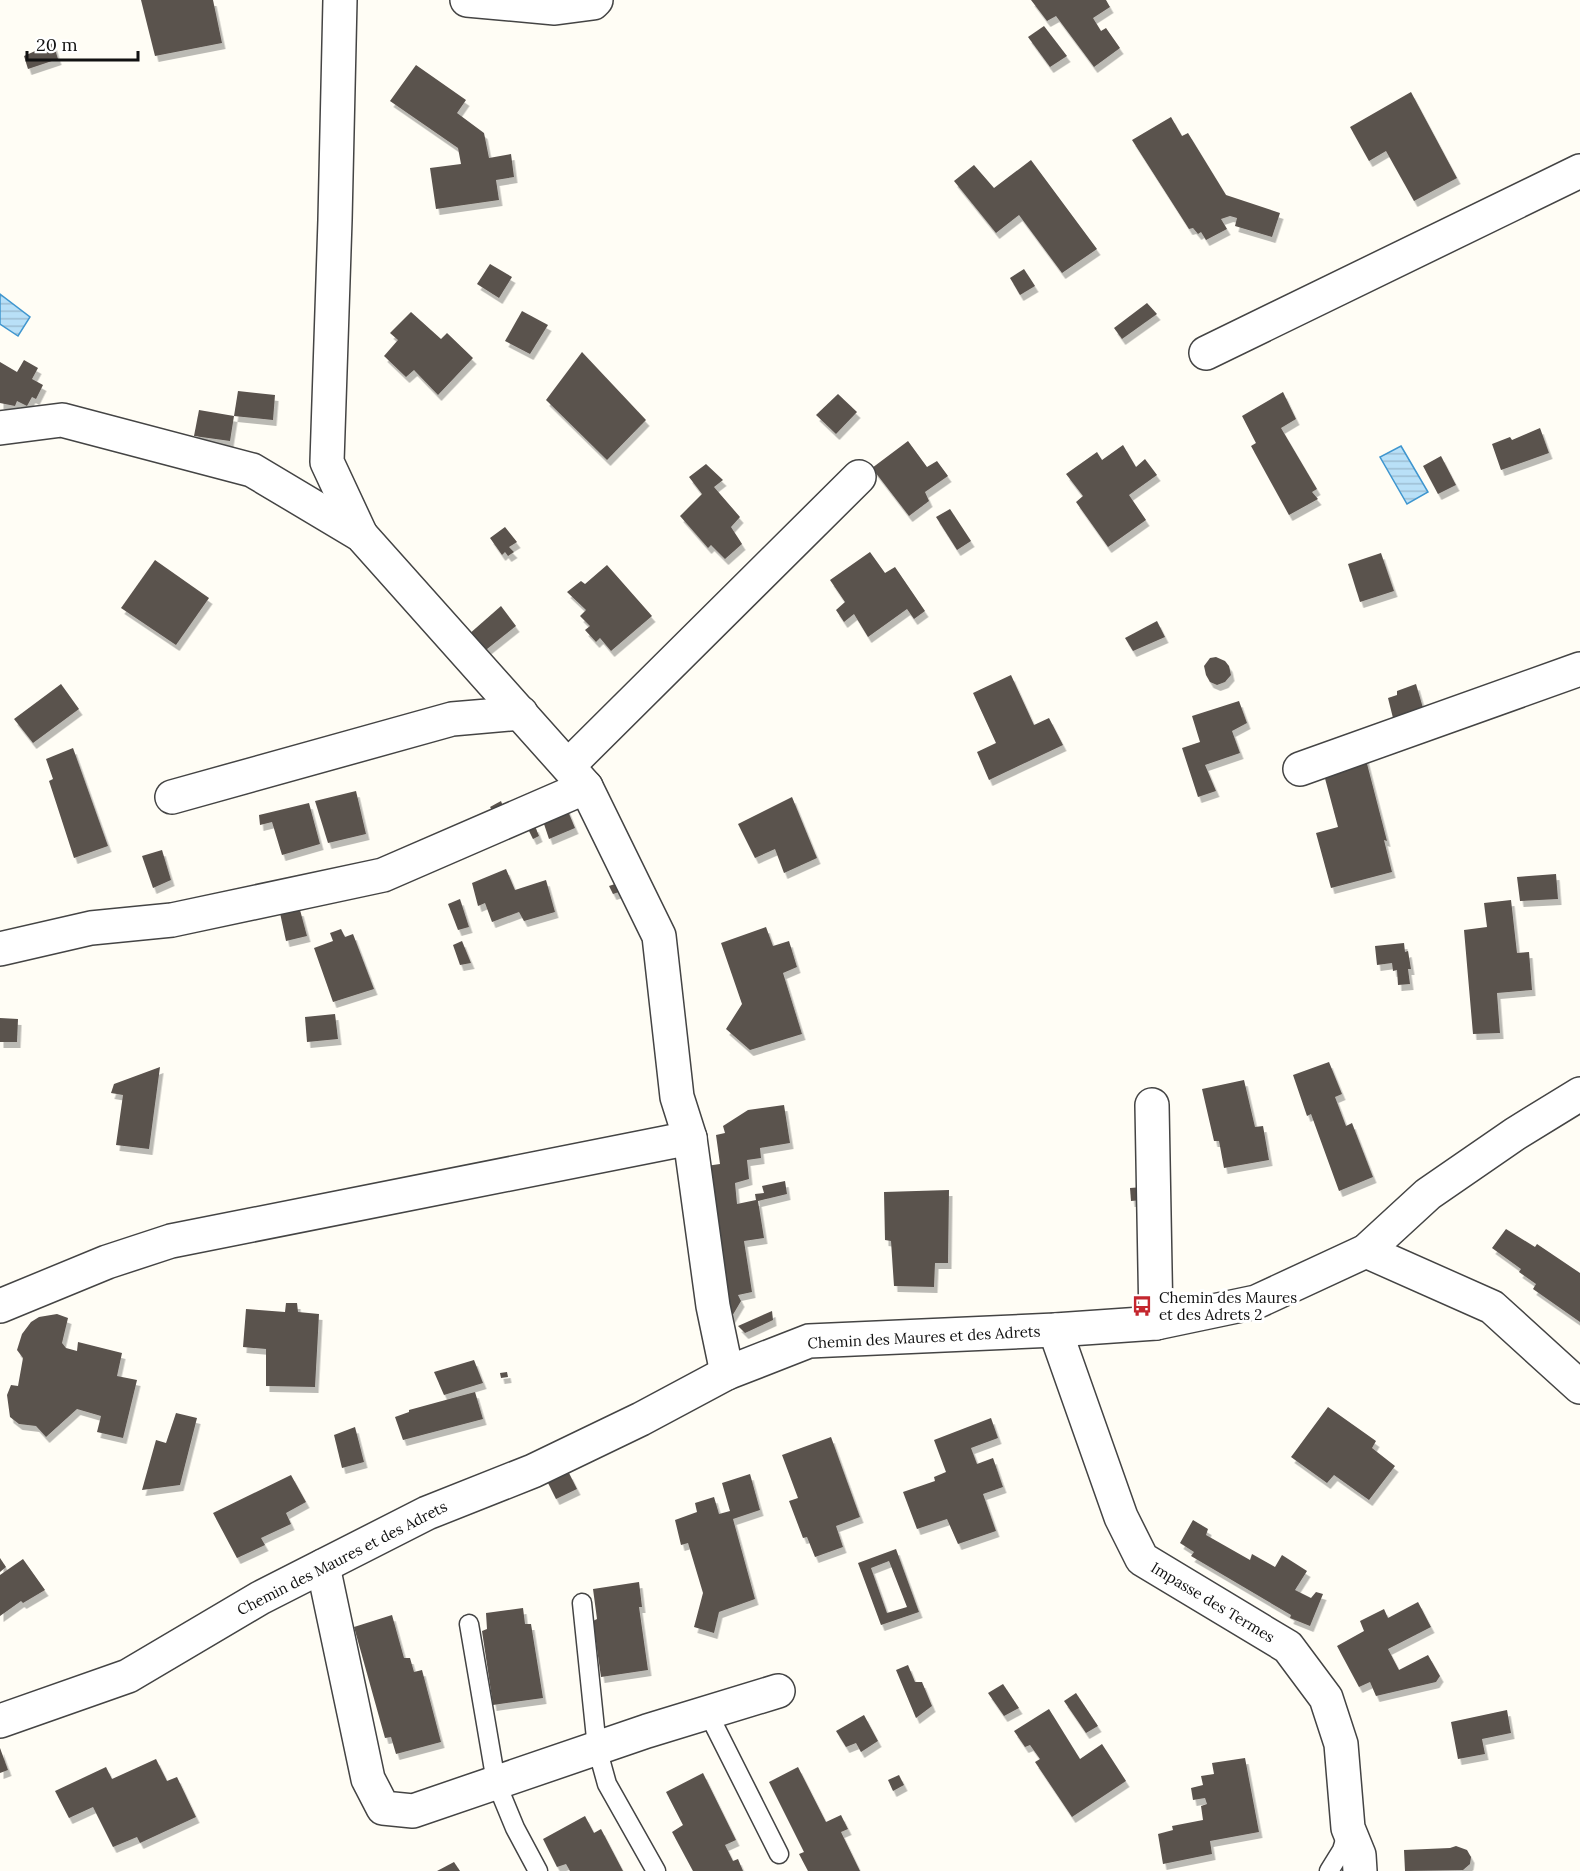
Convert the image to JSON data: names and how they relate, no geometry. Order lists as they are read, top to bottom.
{
  "streets": {
    "street": ["Chemin des Maures et des Adrets", "Impasse des Termes"]
  },
  "crossings": [
    ["Chemin des Maures et des Adrets", "Impasse des Termes"]
  ],
  "places": {
    "bus stop": ["Chemin des Maures et des Adrets 2"]
  },
  "scale_bar": "20 m"
}
